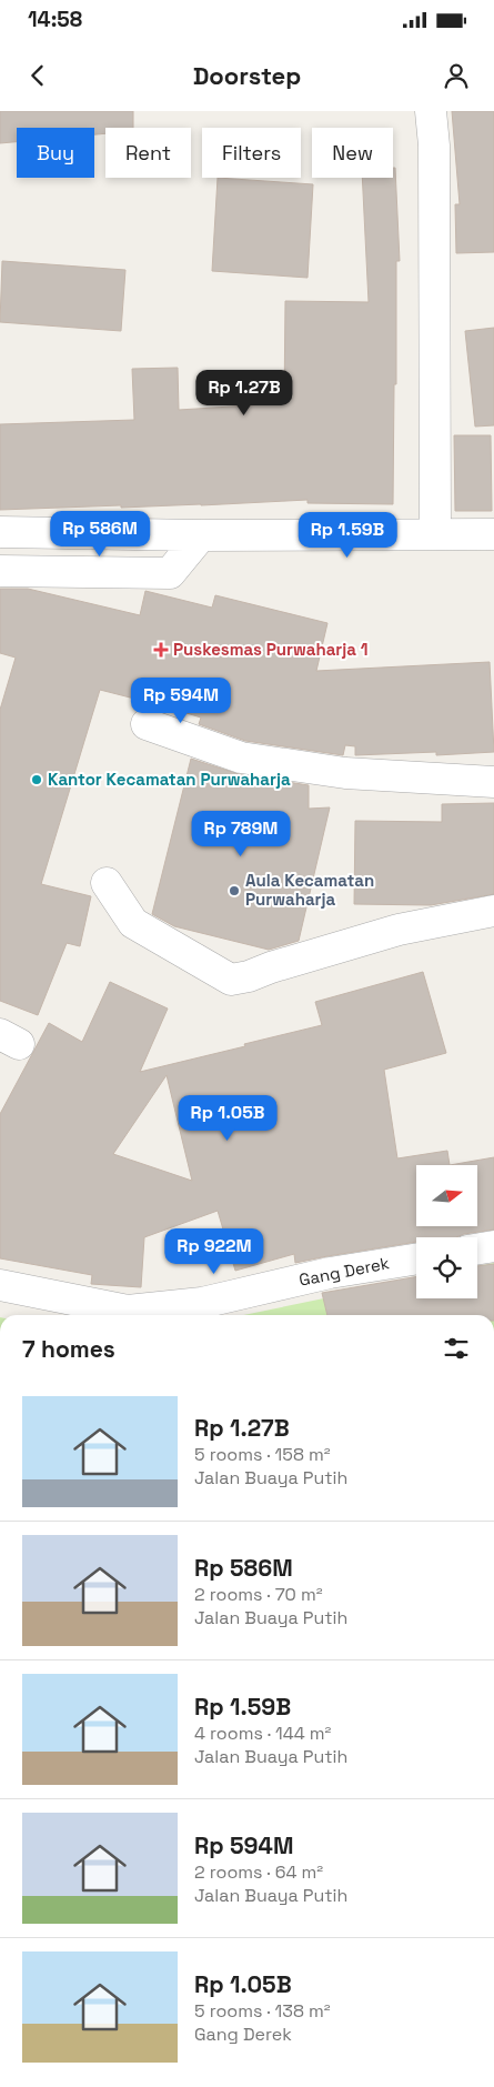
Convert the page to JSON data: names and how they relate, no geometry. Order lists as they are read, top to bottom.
{
  "streets": {
    "street": ["Gang Derek"]
  },
  "places": {
    "health": ["Puskesmas Purwaharja 1"],
    "other": ["Kantor Kecamatan Purwaharja", "Aula Kecamatan Purwaharja"]
  },
  "north": "right",
  "page": {
    "status": "14:58",
    "header": "Doorstep",
    "chip": [
      "Buy",
      "Rent",
      "Filters",
      "New"
    ],
    "price": [
      "Rp 1.27B",
      "Rp 586M",
      "Rp 1.59B",
      "Rp 594M",
      "Rp 789M",
      "Rp 1.05B",
      "Rp 922M"
    ],
    "heading": "7 homes",
    "list": [
      {
        "name": "Rp 1.27B",
        "note": "5 rooms · 158 m² · Jalan Buaya Putih"
      },
      {
        "name": "Rp 586M",
        "note": "2 rooms · 70 m² · Jalan Buaya Putih"
      },
      {
        "name": "Rp 1.59B",
        "note": "4 rooms · 144 m² · Jalan Buaya Putih"
      },
      {
        "name": "Rp 594M",
        "note": "2 rooms · 64 m² · Jalan Buaya Putih"
      },
      {
        "name": "Rp 1.05B",
        "note": "5 rooms · 138 m² · Gang Derek"
      }
    ]
  }
}
